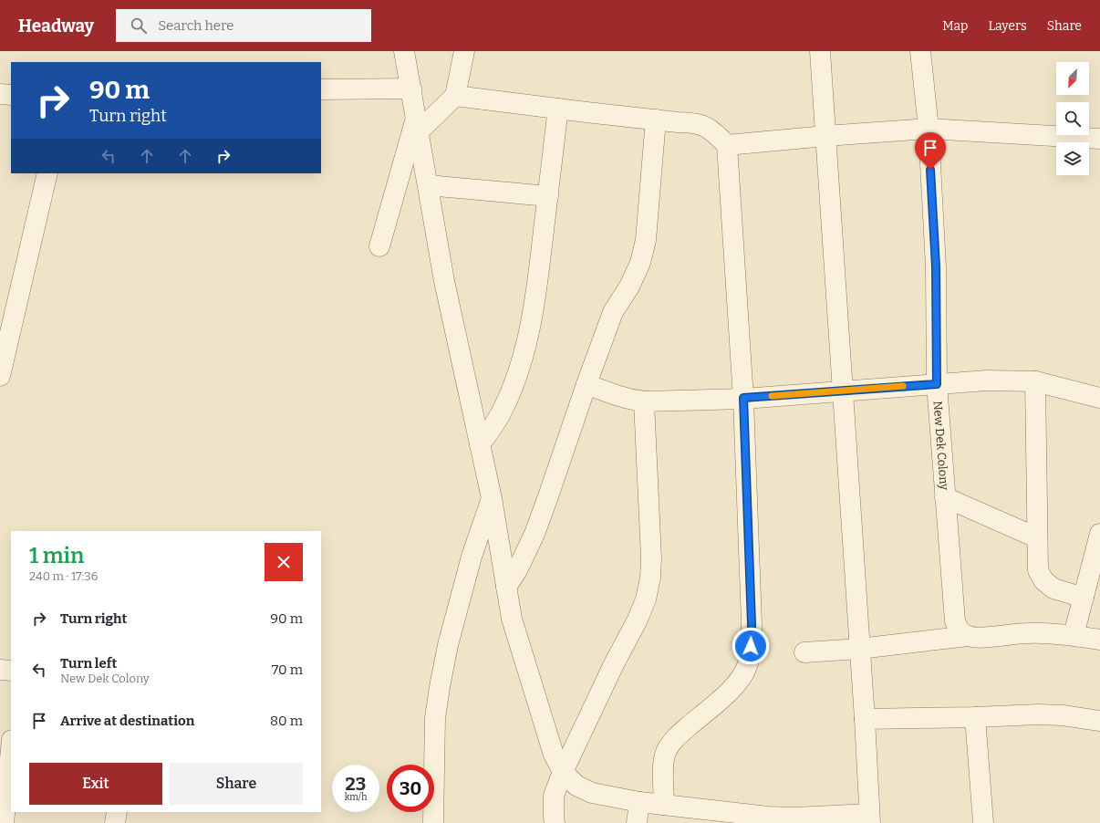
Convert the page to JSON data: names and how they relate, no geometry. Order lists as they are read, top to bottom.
{
  "streets": {
    "street": ["New Dek Colony"]
  },
  "north": "bottom left",
  "page": {
    "header": "Headway",
    "search": "Search here",
    "nav": ["Map", "Layers", "Share"],
    "turn": ["90 m", "Turn right"],
    "heading": ["1 min", "240 m · 17:36"],
    "list": [
      {
        "name": "Turn right",
        "value": "90 m"
      },
      {
        "name": "Turn left",
        "note": "New Dek Colony",
        "value": "70 m"
      },
      {
        "name": "Arrive at destination",
        "value": "80 m"
      }
    ],
    "buttons": ["Exit", "Share"],
    "speed": "23 km/h",
    "limit": "30"
  }
}
